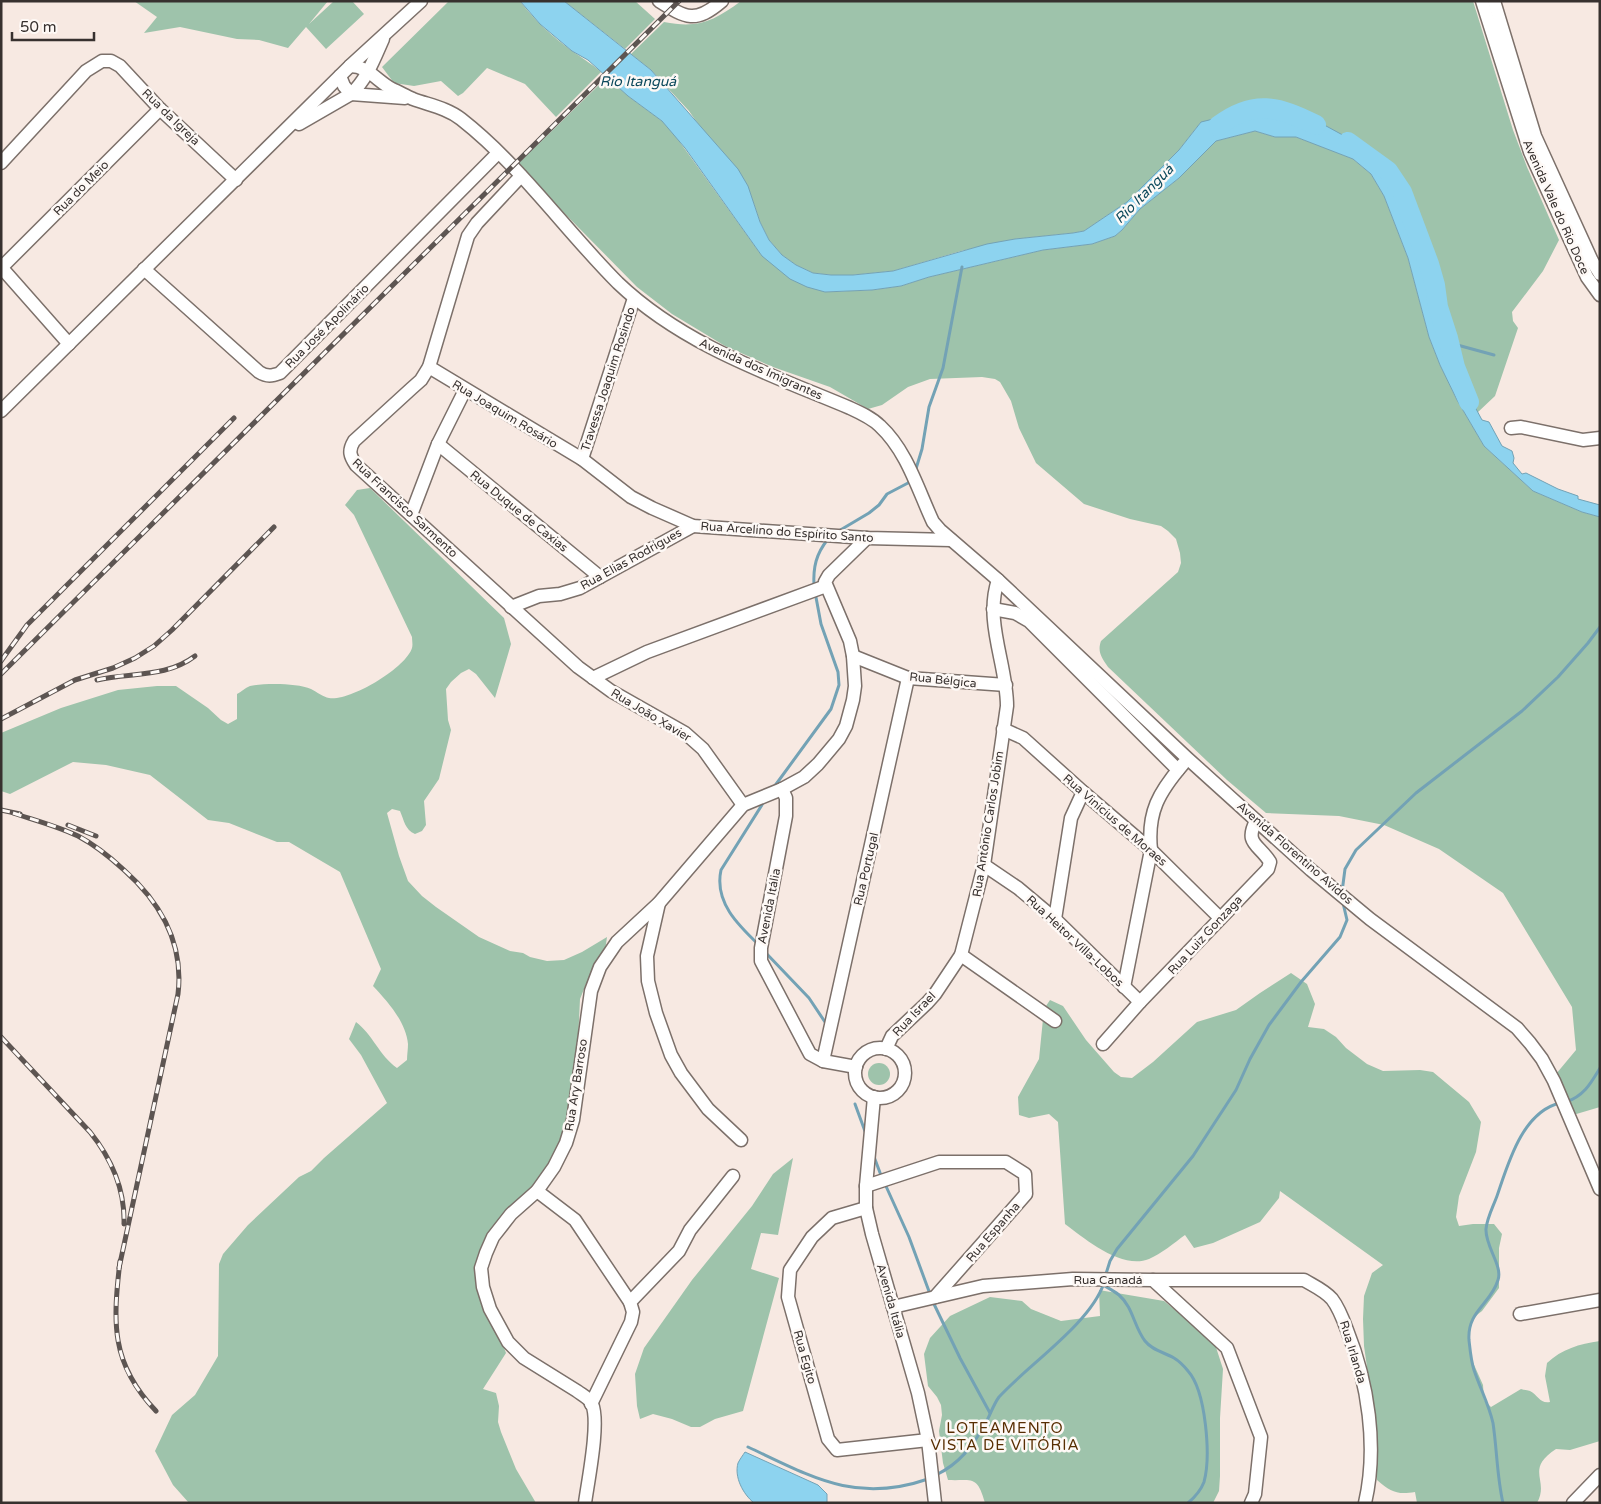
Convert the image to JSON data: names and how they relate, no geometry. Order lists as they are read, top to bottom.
{
  "streets": {
    "street": [
      "Rua da Igreja",
      "Rua do Meio",
      "Avenida Vale do Rio Doce",
      "Rua José Apolinário",
      "Avenida dos Imigrantes",
      "Travessa Joaquim Rosindo",
      "Rua Joaquim Rosário",
      "Rua Francisco Sarmento",
      "Rua Duque de Caxias",
      "Rua Arcelino do Espírito Santo",
      "Rua Elias Rodrigues",
      "Rua Bélgica",
      "Rua João Xavier",
      "Rua Vinicius de Moraes",
      "Rua Antônio Carlos Jobim",
      "Avenida Florentino Avidos",
      "Rua Portugal",
      "Avenida Itália",
      "Rua Luiz Gonzaga",
      "Rua Heitor Villa-Lobos",
      "Rua Israel",
      "Rua Ary Barroso",
      "Rua Espanha",
      "Rua Canadá",
      "Rua Irlanda",
      "Rua Egito"
    ]
  },
  "crossings": [
    ["Rua da Igreja", "Rua do Meio"],
    ["Rua José Apolinário", "Avenida dos Imigrantes"],
    ["Avenida dos Imigrantes", "Travessa Joaquim Rosindo"],
    ["Avenida dos Imigrantes", "Rua Francisco Sarmento"],
    ["Avenida dos Imigrantes", "Rua Arcelino do Espírito Santo"],
    ["Avenida dos Imigrantes", "Avenida Florentino Avidos"],
    ["Travessa Joaquim Rosindo", "Rua Joaquim Rosário"],
    ["Travessa Joaquim Rosindo", "Rua Arcelino do Espírito Santo"],
    ["Rua Joaquim Rosário", "Rua Francisco Sarmento"],
    ["Rua Joaquim Rosário", "Rua Arcelino do Espírito Santo"],
    ["Rua Francisco Sarmento", "Rua Elias Rodrigues"],
    ["Rua Francisco Sarmento", "Rua João Xavier"],
    ["Rua Duque de Caxias", "Rua Elias Rodrigues"],
    ["Rua Arcelino do Espírito Santo", "Rua Elias Rodrigues"],
    ["Rua Arcelino do Espírito Santo", "Avenida Florentino Avidos"],
    ["Rua Elias Rodrigues", "Rua João Xavier"],
    ["Rua Bélgica", "Rua Antônio Carlos Jobim"],
    ["Rua Bélgica", "Rua Portugal"],
    ["Rua João Xavier", "Rua Ary Barroso"],
    ["Rua Vinicius de Moraes", "Rua Antônio Carlos Jobim"],
    ["Rua Vinicius de Moraes", "Rua Luiz Gonzaga"],
    ["Rua Antônio Carlos Jobim", "Avenida Florentino Avidos"],
    ["Rua Antônio Carlos Jobim", "Rua Heitor Villa-Lobos"],
    ["Rua Antônio Carlos Jobim", "Rua Israel"],
    ["Avenida Florentino Avidos", "Rua Luiz Gonzaga"],
    ["Rua Portugal", "Avenida Itália"],
    ["Avenida Itália", "Rua Israel"],
    ["Avenida Itália", "Rua Espanha"],
    ["Avenida Itália", "Rua Canadá"],
    ["Avenida Itália", "Rua Egito"],
    ["Rua Luiz Gonzaga", "Rua Heitor Villa-Lobos"],
    ["Rua Espanha", "Rua Canadá"],
    ["Rua Canadá", "Rua Irlanda"]
  ],
  "districts": ["LOTEAMENTO VISTA DE VITÓRIA"],
  "water": ["Rio Itanguá"],
  "scale_bar": "50 m"
}
